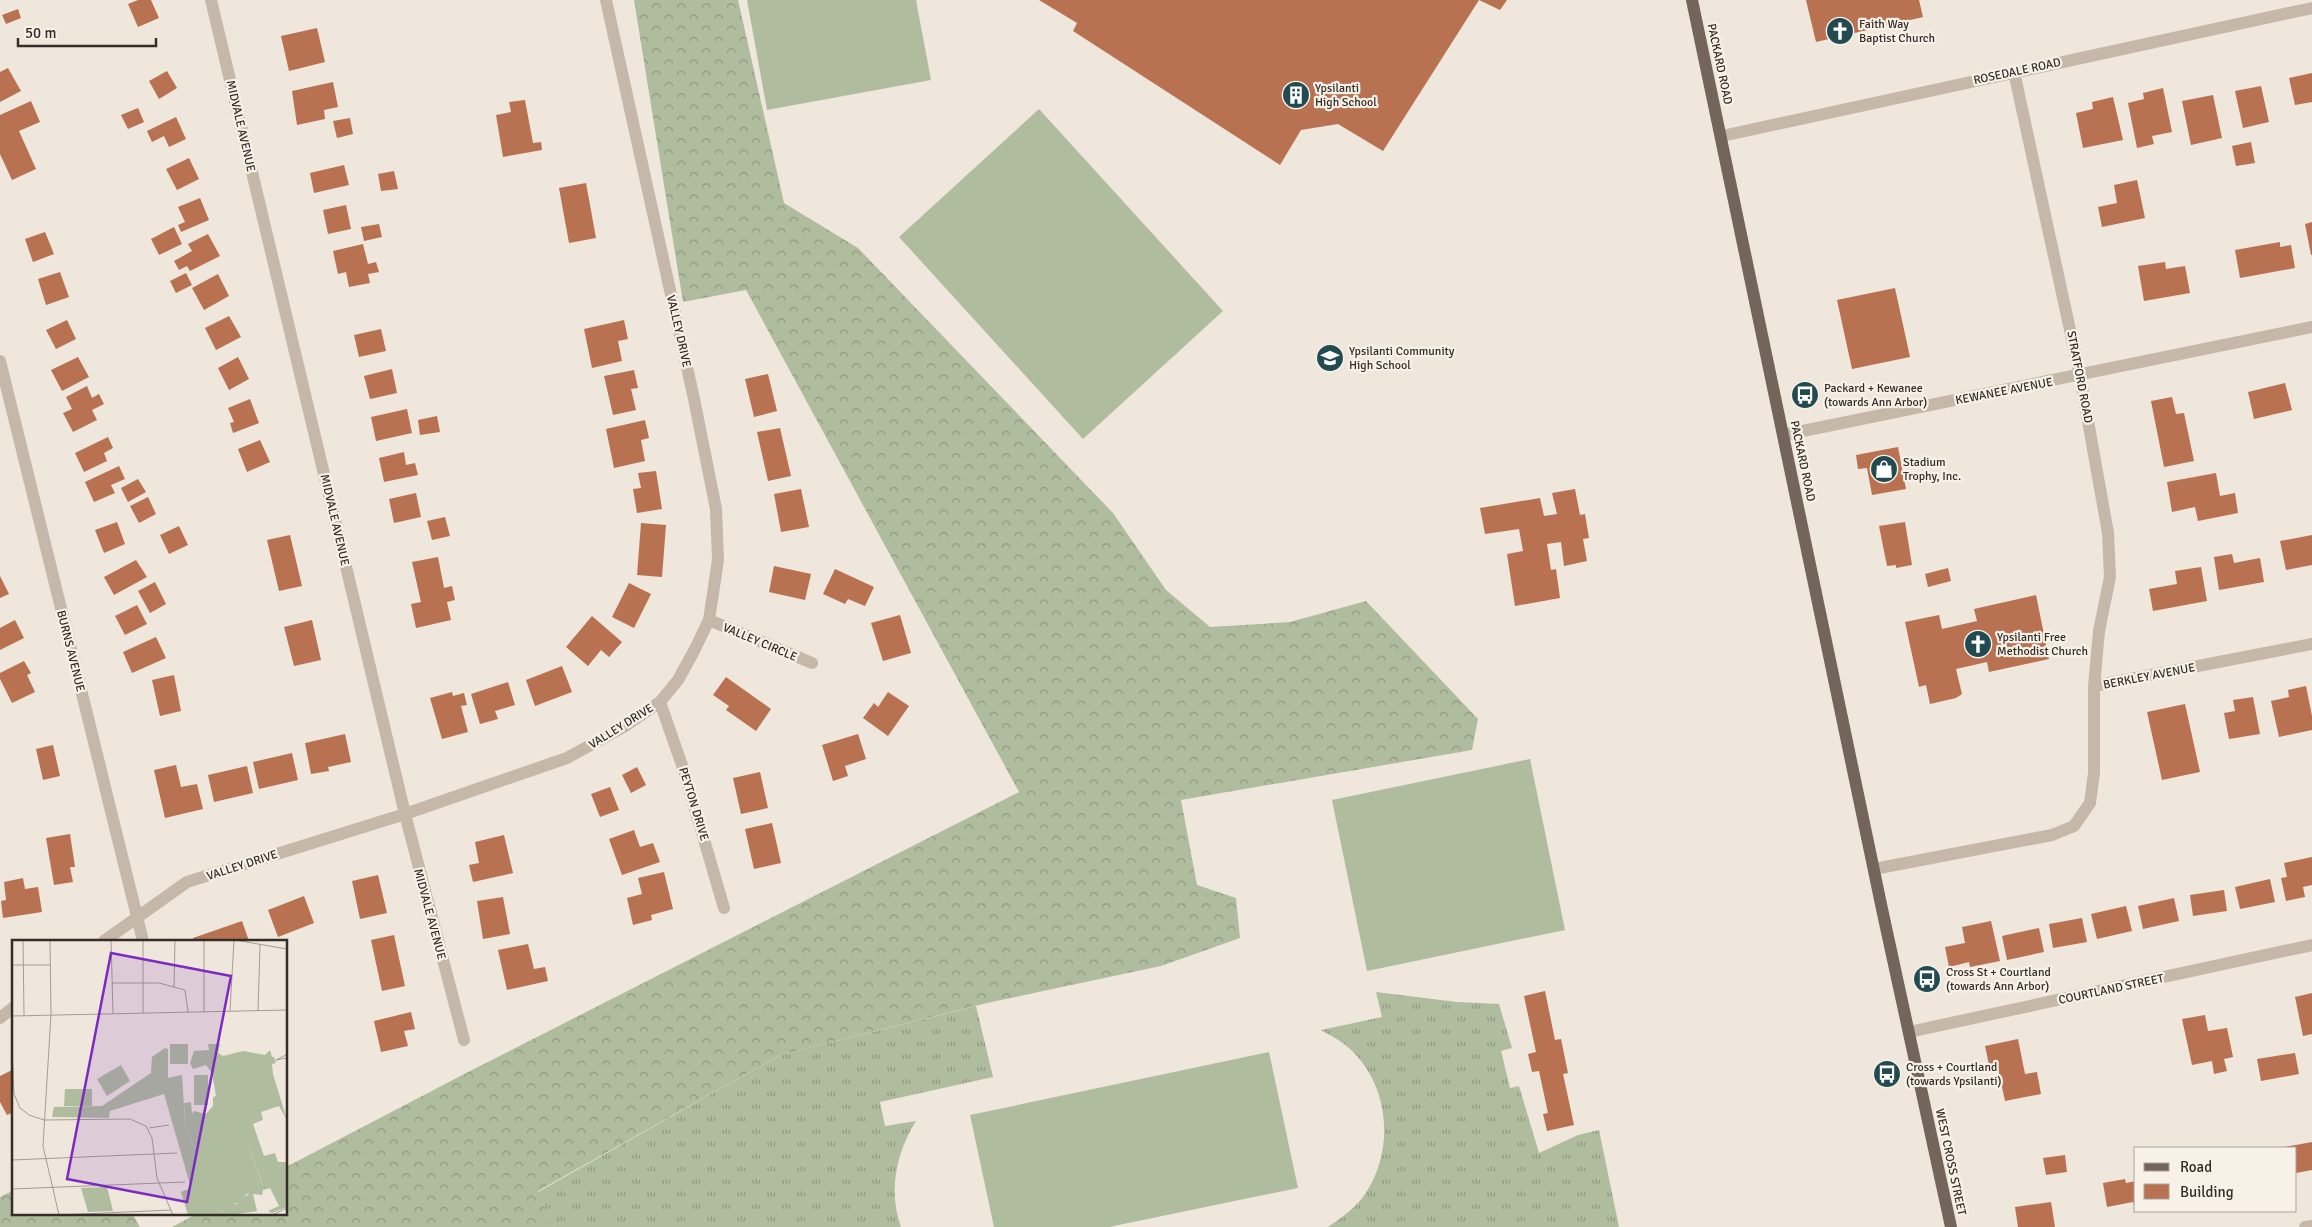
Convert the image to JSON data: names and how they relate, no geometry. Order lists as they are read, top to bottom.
{
  "streets": {
    "main road": ["PACKARD ROAD", "WEST CROSS STREET"],
    "street": [
      "ROSEDALE ROAD",
      "MIDVALE AVENUE",
      "VALLEY DRIVE",
      "STRATFORD ROAD",
      "KEWANEE AVENUE",
      "VALLEY CIRCLE",
      "BURNS AVENUE",
      "BERKLEY AVENUE",
      "PEYTON DRIVE",
      "COURTLAND STREET"
    ]
  },
  "crossings": [
    ["PACKARD ROAD", "ROSEDALE ROAD"],
    ["PACKARD ROAD", "KEWANEE AVENUE"],
    ["PACKARD ROAD", "BERKLEY AVENUE"],
    ["PACKARD ROAD", "WEST CROSS STREET"],
    ["ROSEDALE ROAD", "STRATFORD ROAD"],
    ["MIDVALE AVENUE", "VALLEY DRIVE"],
    ["VALLEY DRIVE", "VALLEY CIRCLE"],
    ["VALLEY DRIVE", "BURNS AVENUE"],
    ["VALLEY DRIVE", "PEYTON DRIVE"],
    ["STRATFORD ROAD", "KEWANEE AVENUE"],
    ["STRATFORD ROAD", "BERKLEY AVENUE"],
    ["BERKLEY AVENUE", "WEST CROSS STREET"],
    ["COURTLAND STREET", "WEST CROSS STREET"]
  ],
  "places": {
    "church": ["Faith Way Baptist Church", "Ypsilanti Free Methodist Church"],
    "building": ["Ypsilanti High School"],
    "school or university": ["Ypsilanti Community High School"],
    "bus stop": ["Packard + Kewanee (towards Ann Arbor)", "Cross St + Courtland (towards Ann Arbor)", "Cross + Courtland (towards Ypsilanti)"],
    "shop": ["Stadium Trophy, Inc."]
  },
  "legend": ["Road", "Building"],
  "scale_bar": "50 m"
}
